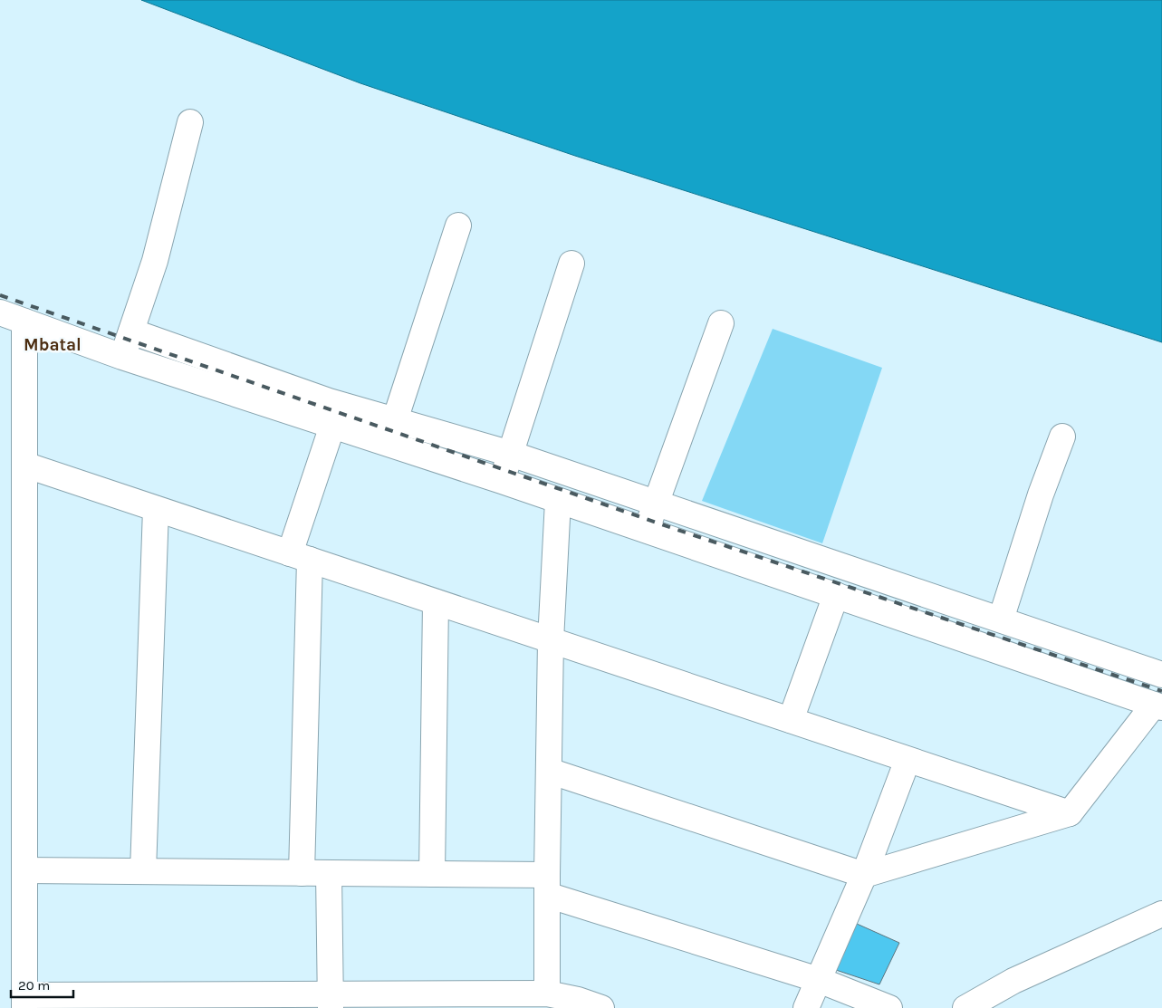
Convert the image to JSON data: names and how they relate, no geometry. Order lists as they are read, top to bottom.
{
  "districts": ["Mbatal"],
  "scale_bar": "20 m"
}
